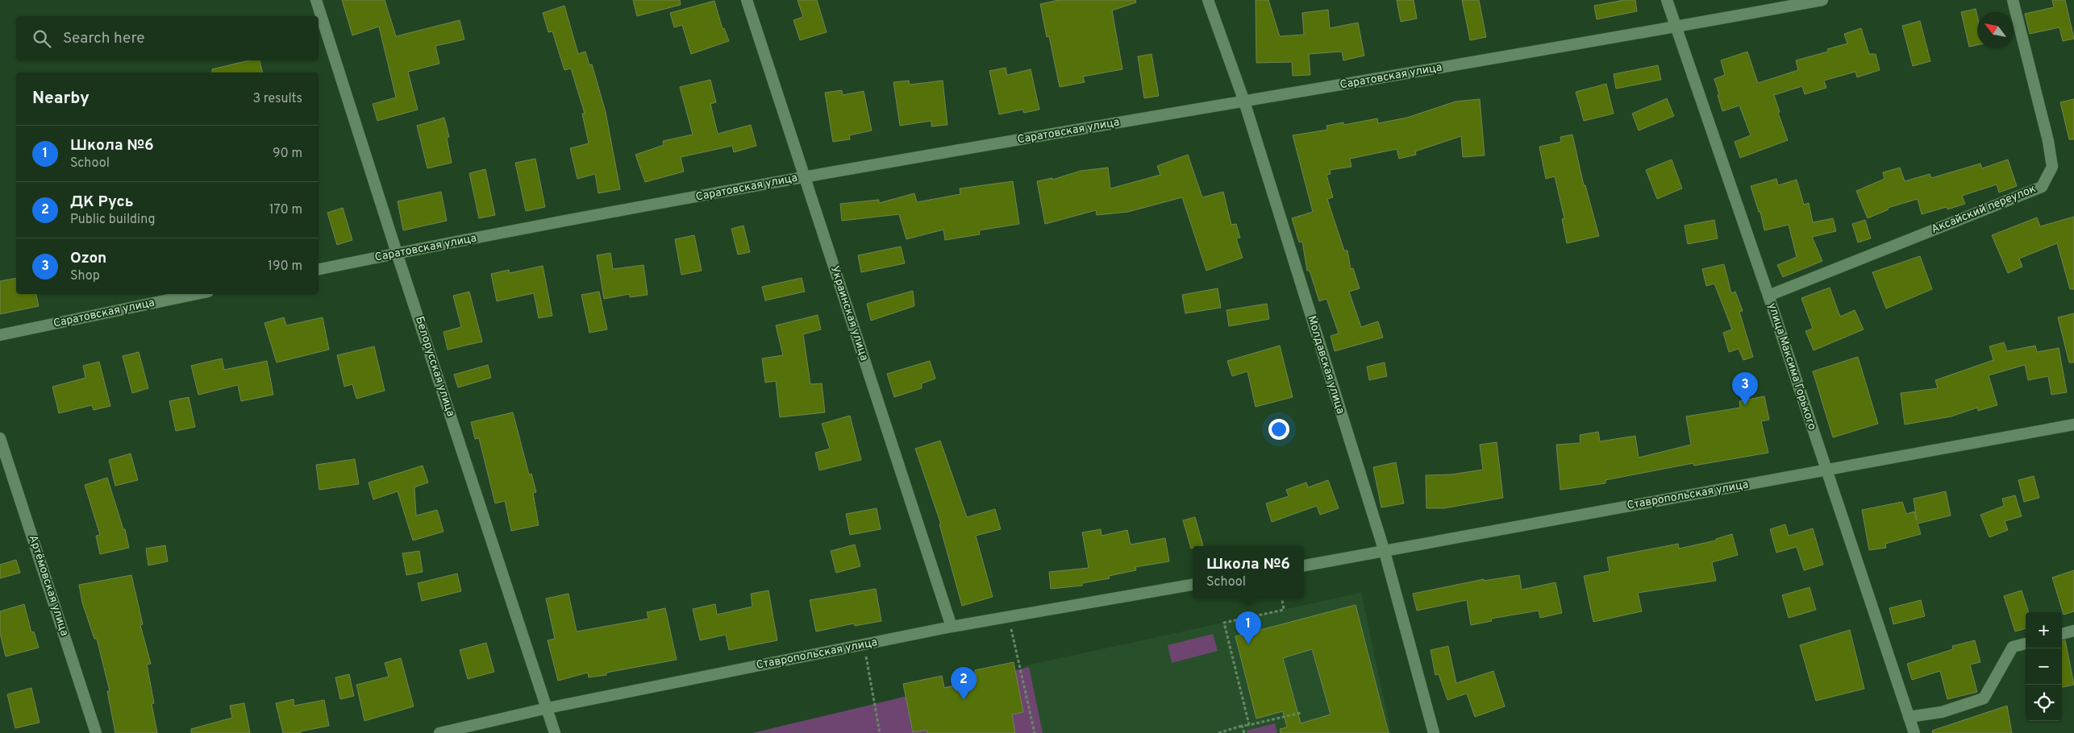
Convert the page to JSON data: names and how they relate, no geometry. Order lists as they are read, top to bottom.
{
  "streets": {
    "street": [
      "Саратовская улица",
      "Аксайский переулок",
      "Украинская улица",
      "Молдавская улица",
      "Белорусская улица",
      "улица Максима Горького",
      "Ставропольская улица",
      "Артёмовская улица"
    ]
  },
  "crossings": [
    ["Саратовская улица", "Украинская улица"],
    ["Саратовская улица", "Молдавская улица"],
    ["Саратовская улица", "Белорусская улица"],
    ["Саратовская улица", "улица Максима Горького"],
    ["Аксайский переулок", "улица Максима Горького"],
    ["Украинская улица", "Ставропольская улица"],
    ["Молдавская улица", "Ставропольская улица"],
    ["Белорусская улица", "Ставропольская улица"],
    ["улица Максима Горького", "Ставропольская улица"]
  ],
  "north": "top left",
  "page": {
    "search": "Search here",
    "heading": ["Nearby", "3 results"],
    "list": [
      {
        "mark": "1",
        "name": "Школа №6",
        "note": "School",
        "value": "90 m"
      },
      {
        "mark": "2",
        "name": "ДК Русь",
        "note": "Public building",
        "value": "170 m"
      },
      {
        "mark": "3",
        "name": "Ozon",
        "note": "Shop",
        "value": "190 m"
      }
    ],
    "pins": ["3", "1", "2"],
    "popup": ["Школа №6", "School"],
    "map_buttons": ["+", "−"]
  }
}
